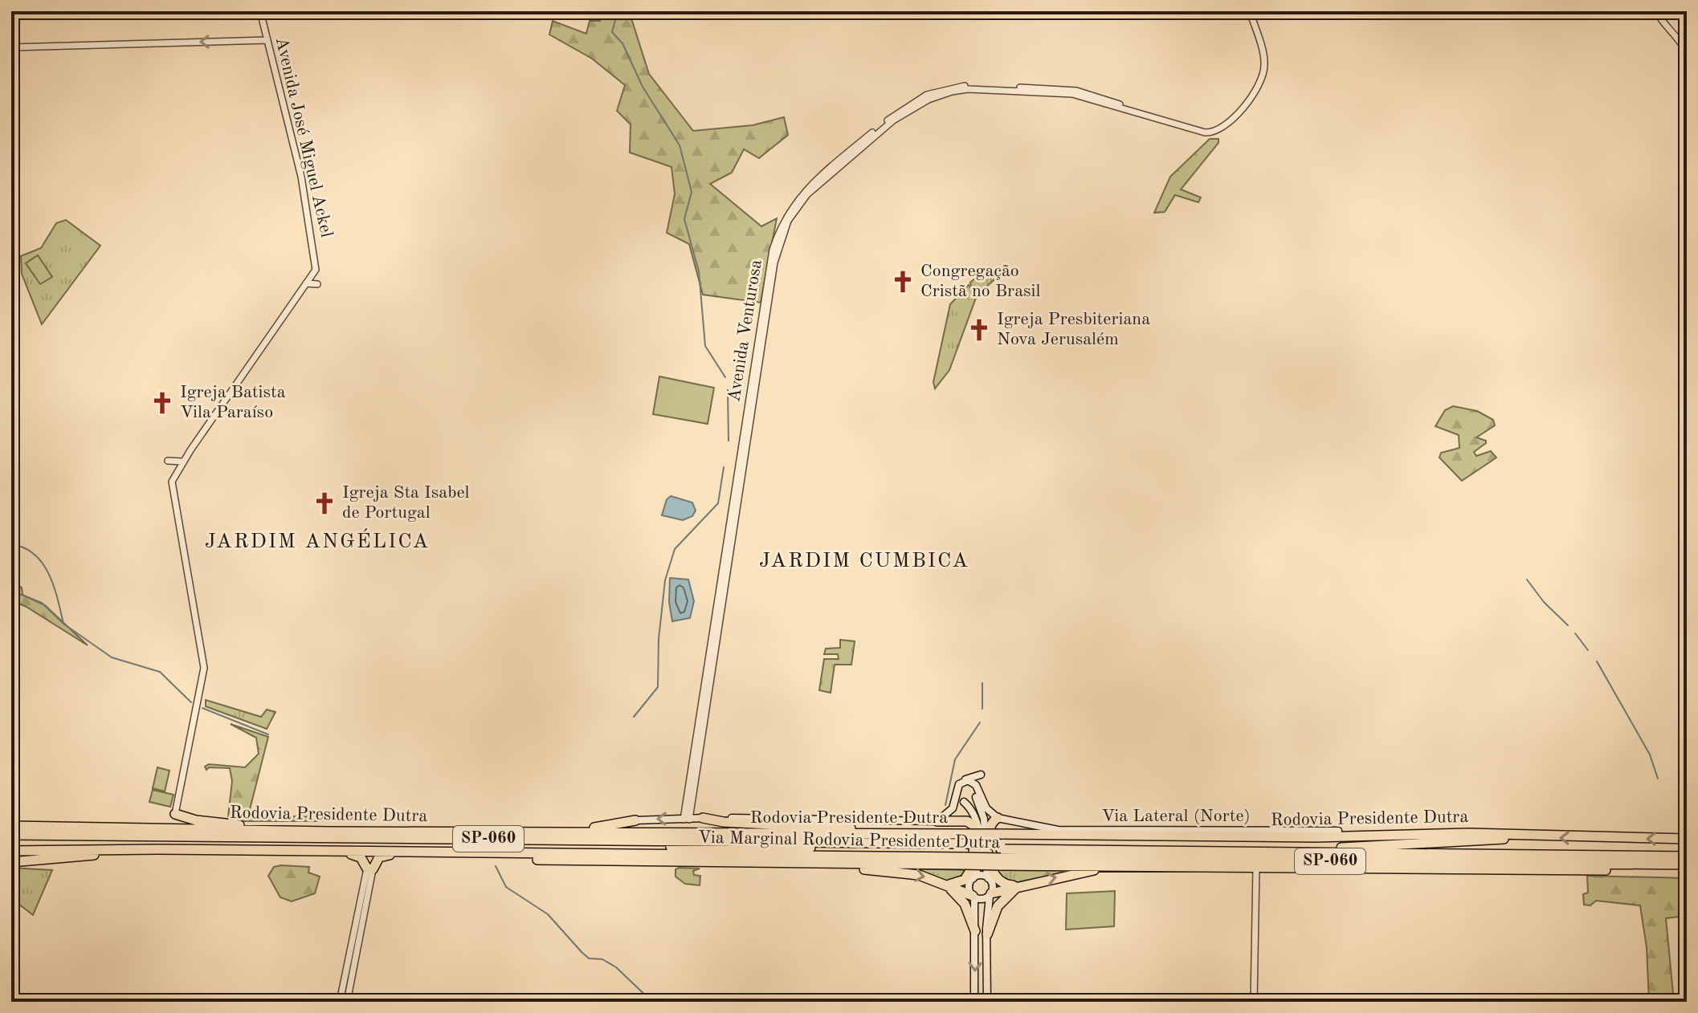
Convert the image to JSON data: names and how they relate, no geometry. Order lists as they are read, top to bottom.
{
  "streets": {
    "highway": ["Rodovia Presidente Dutra", "SP-060", "Via Marginal Rodovia Presidente Dutra"],
    "main road": ["Via Lateral (Norte)"],
    "street": ["Avenida José Miguel Ackel", "Avenida Venturosa"]
  },
  "crossings": [
    ["Rodovia Presidente Dutra", "Via Marginal Rodovia Presidente Dutra"]
  ],
  "districts": ["JARDIM ANGÉLICA", "JARDIM CUMBICA"],
  "places": {
    "church": [
      "Congregação Cristã no Brasil",
      "Igreja Presbiteriana Nova Jerusalém",
      "Igreja Batista Vila Paraíso",
      "Igreja Sta Isabel de Portugal"
    ]
  }
}
